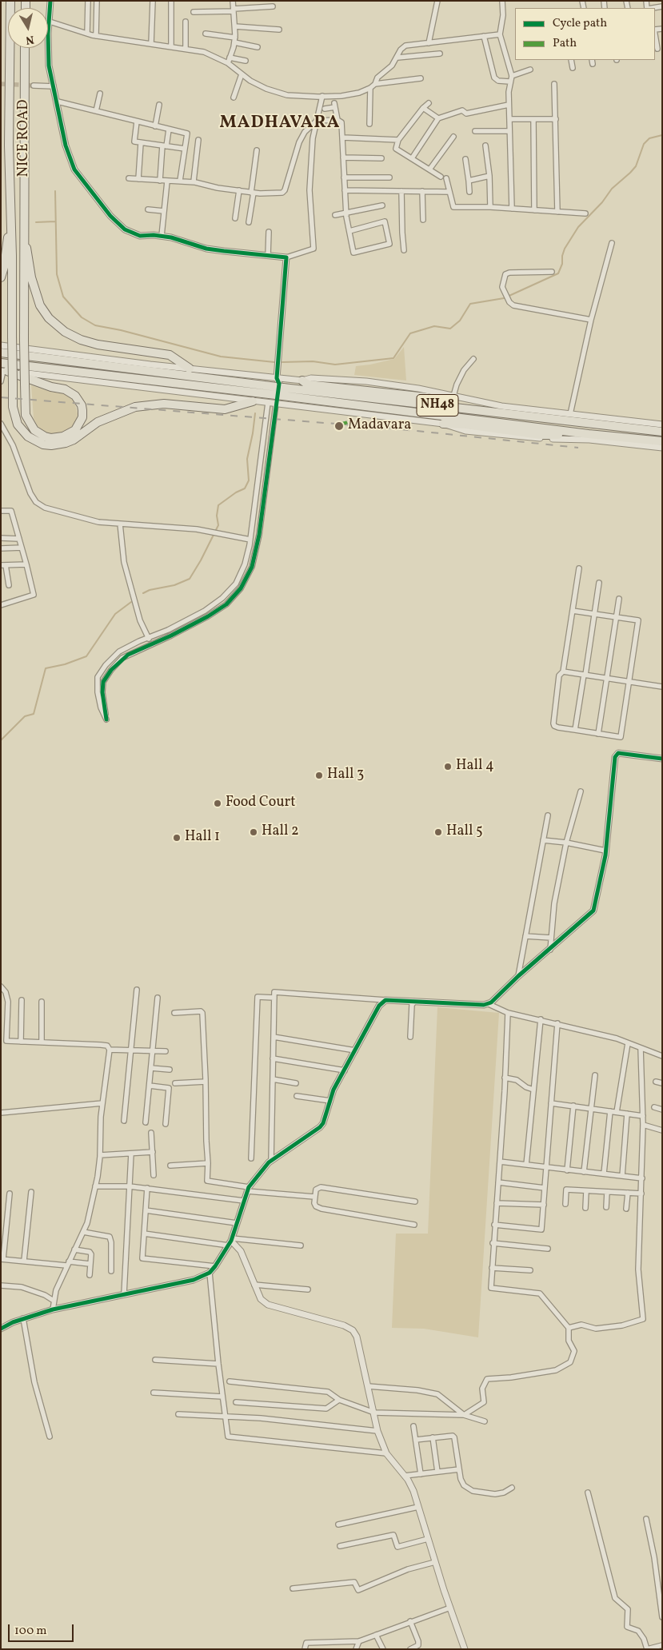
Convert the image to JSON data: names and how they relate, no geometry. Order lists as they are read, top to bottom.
{
  "streets": {
    "highway": ["NICE ROAD", "NH48"]
  },
  "districts": ["MADHAVARA"],
  "places": [
    "Madavara",
    "Hall 4",
    "Hall 3",
    "Food Court",
    "Hall 2",
    "Hall 5",
    "Hall 1"
  ],
  "legend": ["Cycle path", "Path"],
  "scale_bar": "100 m",
  "north": "bottom"
}
